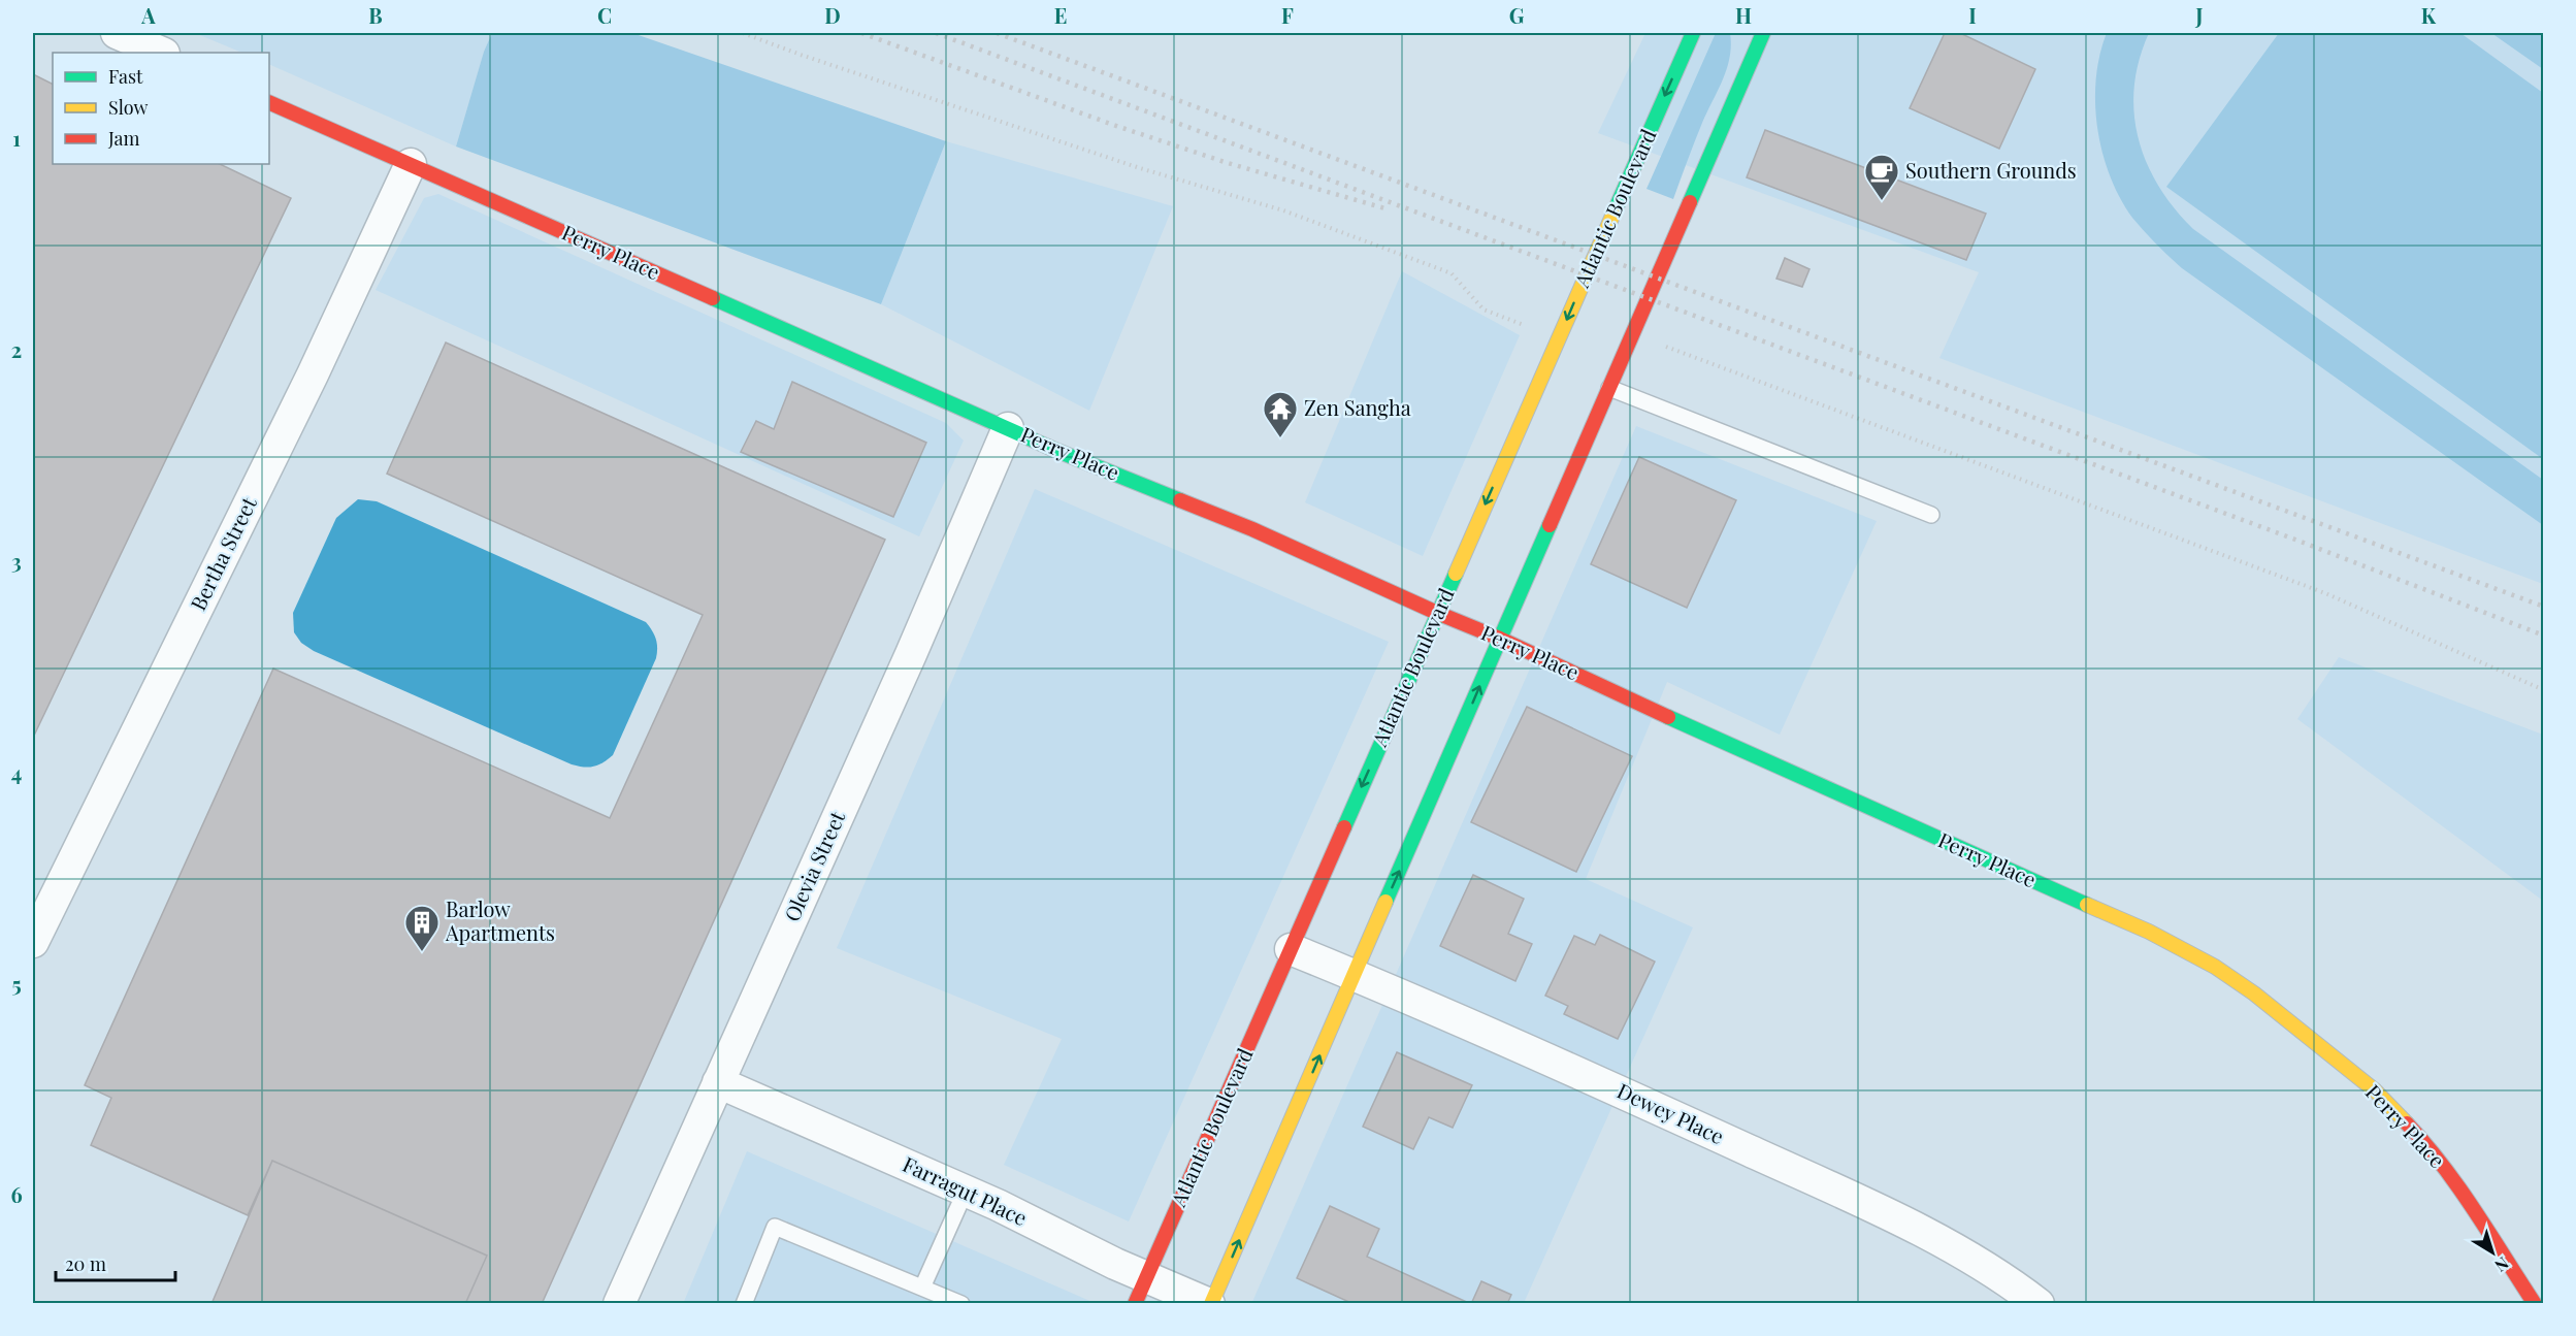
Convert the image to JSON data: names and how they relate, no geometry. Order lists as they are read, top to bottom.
{
  "streets": {
    "main road": ["Atlantic Boulevard", "Perry Place"],
    "street": [
      "Bertha Street",
      "Olevia Street",
      "Dewey Place",
      "Farragut Place"
    ]
  },
  "crossings": [
    ["Atlantic Boulevard", "Perry Place"],
    ["Atlantic Boulevard", "Dewey Place"],
    ["Atlantic Boulevard", "Farragut Place"],
    ["Perry Place", "Bertha Street"],
    ["Perry Place", "Olevia Street"],
    ["Olevia Street", "Farragut Place"]
  ],
  "places": {
    "cafe": ["Southern Grounds"],
    "temple": ["Zen Sangha"],
    "building": ["Barlow Apartments"]
  },
  "legend": ["Fast", "Slow", "Jam"],
  "scale_bar": "20 m",
  "north": "bottom right",
  "grid": {
    "columns": [
      "A",
      "B",
      "C",
      "D",
      "E",
      "F",
      "G",
      "H",
      "I",
      "J",
      "K"
    ],
    "rows": [
      "1",
      "2",
      "3",
      "4",
      "5",
      "6"
    ]
  }
}
